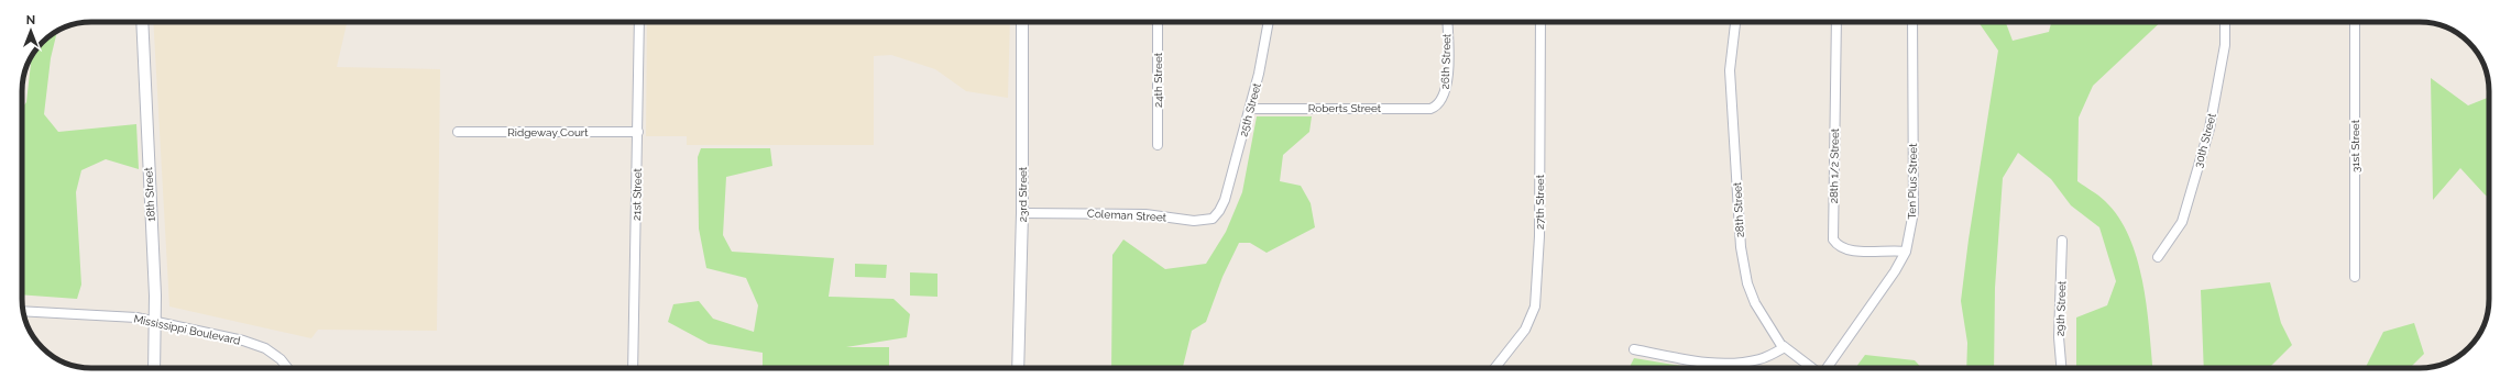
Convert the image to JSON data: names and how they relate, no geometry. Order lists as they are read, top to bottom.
{
  "streets": {
    "street": [
      "26th Street",
      "24th Street",
      "Roberts Street",
      "25th Street",
      "Ridgeway Court",
      "30th Street",
      "31st Street",
      "28th 1/2 Street",
      "Ten Plus Street",
      "18th Street",
      "21st Street",
      "23rd Street",
      "27th Street",
      "28th Street",
      "Coleman Street",
      "29th Street",
      "Mississippi Boulevard"
    ]
  },
  "crossings": [
    ["26th Street", "Roberts Street"],
    ["Roberts Street", "25th Street"],
    ["25th Street", "Coleman Street"],
    ["Ridgeway Court", "21st Street"],
    ["28th 1/2 Street", "Ten Plus Street"],
    ["18th Street", "Mississippi Boulevard"],
    ["23rd Street", "Coleman Street"]
  ],
  "north": "top"
}
